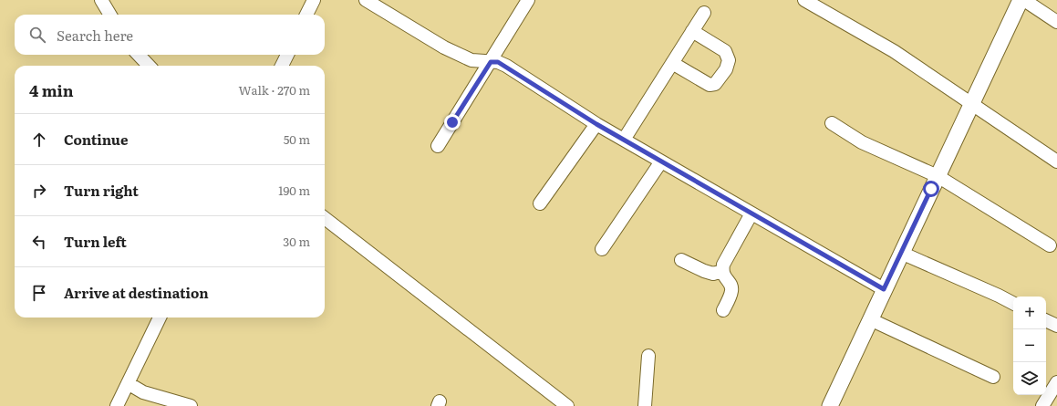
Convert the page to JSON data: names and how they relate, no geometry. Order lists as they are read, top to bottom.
{
  "page": {
    "search": "Search here",
    "heading": ["4 min", "Walk · 270 m"],
    "list": [
      ["Continue", "50 m"],
      ["Turn right", "190 m"],
      ["Turn left", "30 m"],
      "Arrive at destination"
    ],
    "map_buttons": ["+", "−"]
  }
}
